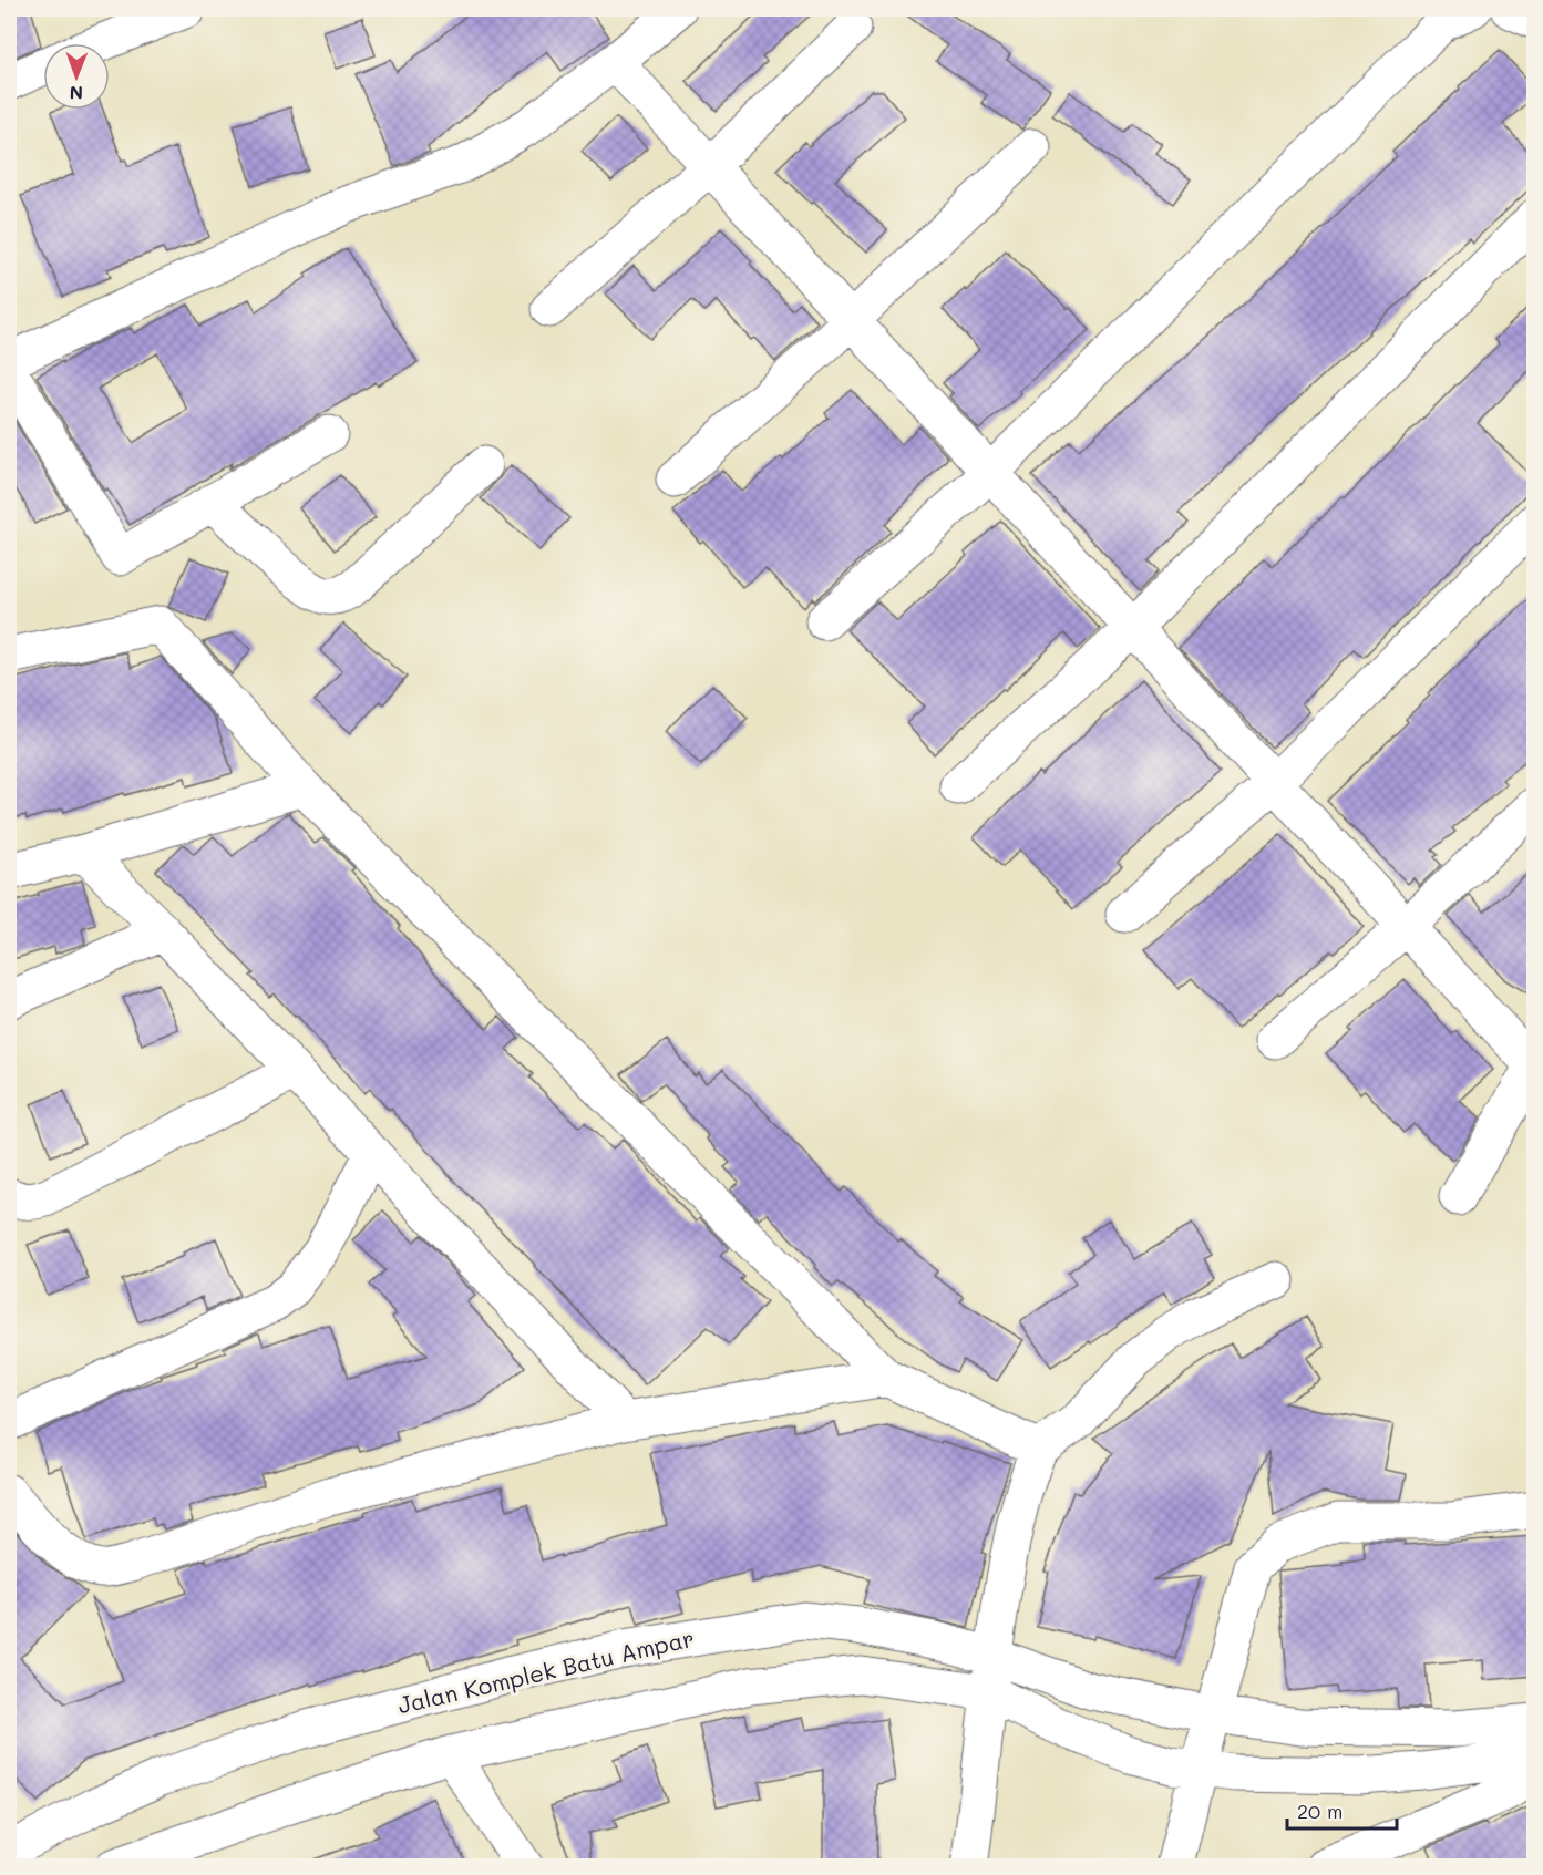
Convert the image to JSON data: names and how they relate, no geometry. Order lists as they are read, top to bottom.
{
  "streets": {
    "street": ["Jalan Komplek Batu Ampar"]
  },
  "scale_bar": "20 m",
  "north": "bottom"
}
